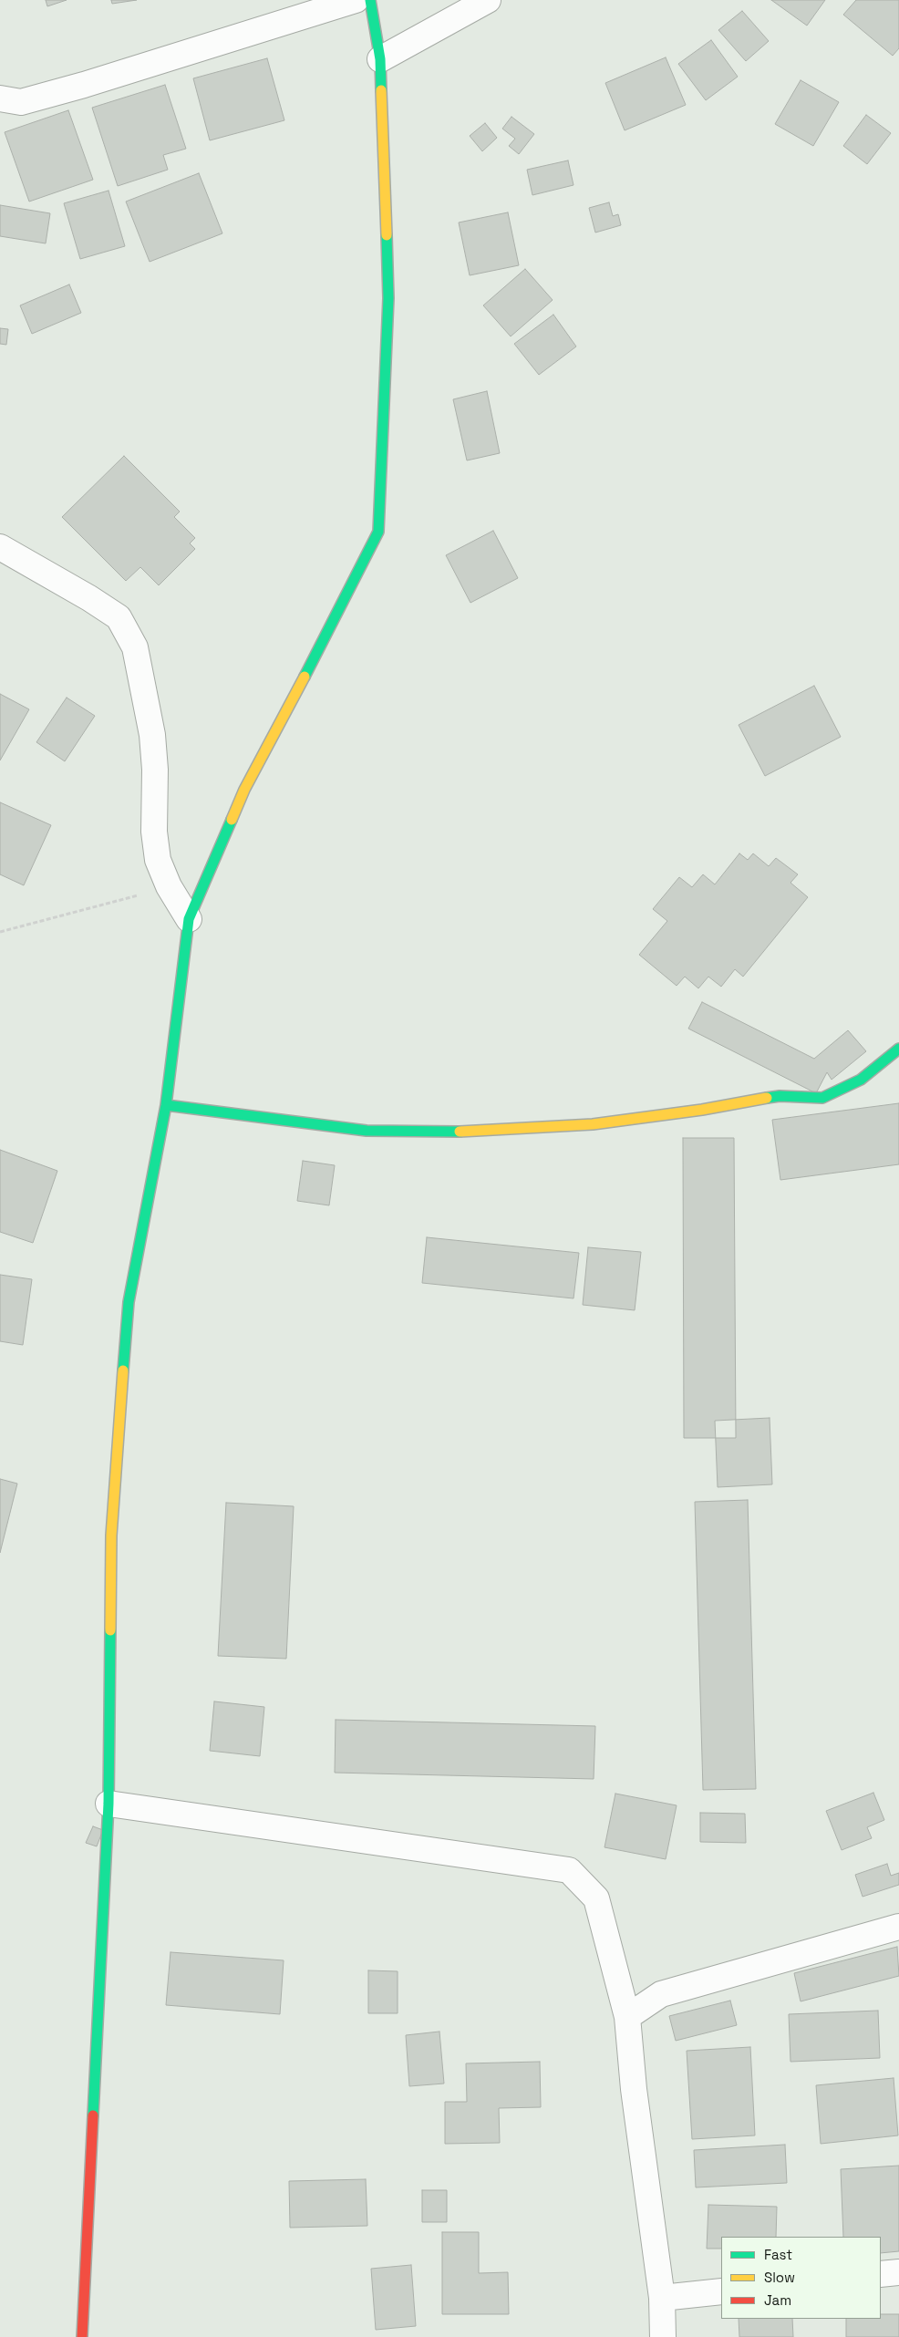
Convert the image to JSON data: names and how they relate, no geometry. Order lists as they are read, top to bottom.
{
  "legend": ["Fast", "Slow", "Jam"]
}
